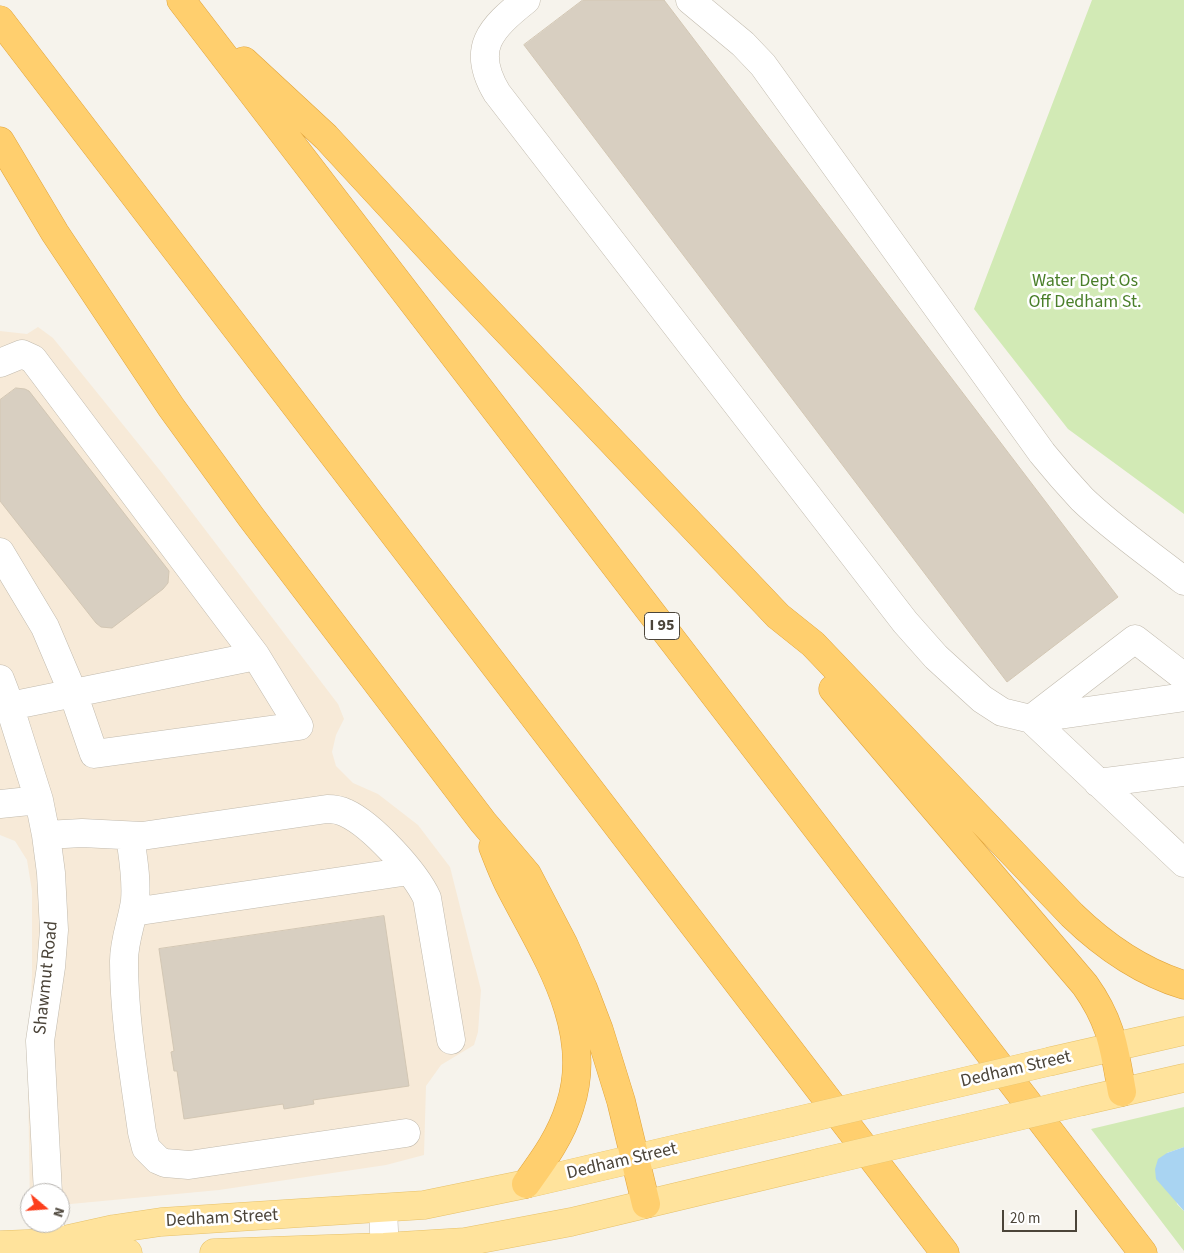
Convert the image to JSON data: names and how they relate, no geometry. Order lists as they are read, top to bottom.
{
  "streets": {
    "highway": ["I 95"],
    "main road": ["Dedham Street"],
    "street": ["Shawmut Road"]
  },
  "parks": ["Water Dept Os Off Dedham St."],
  "scale_bar": "20 m",
  "north": "right"
}
